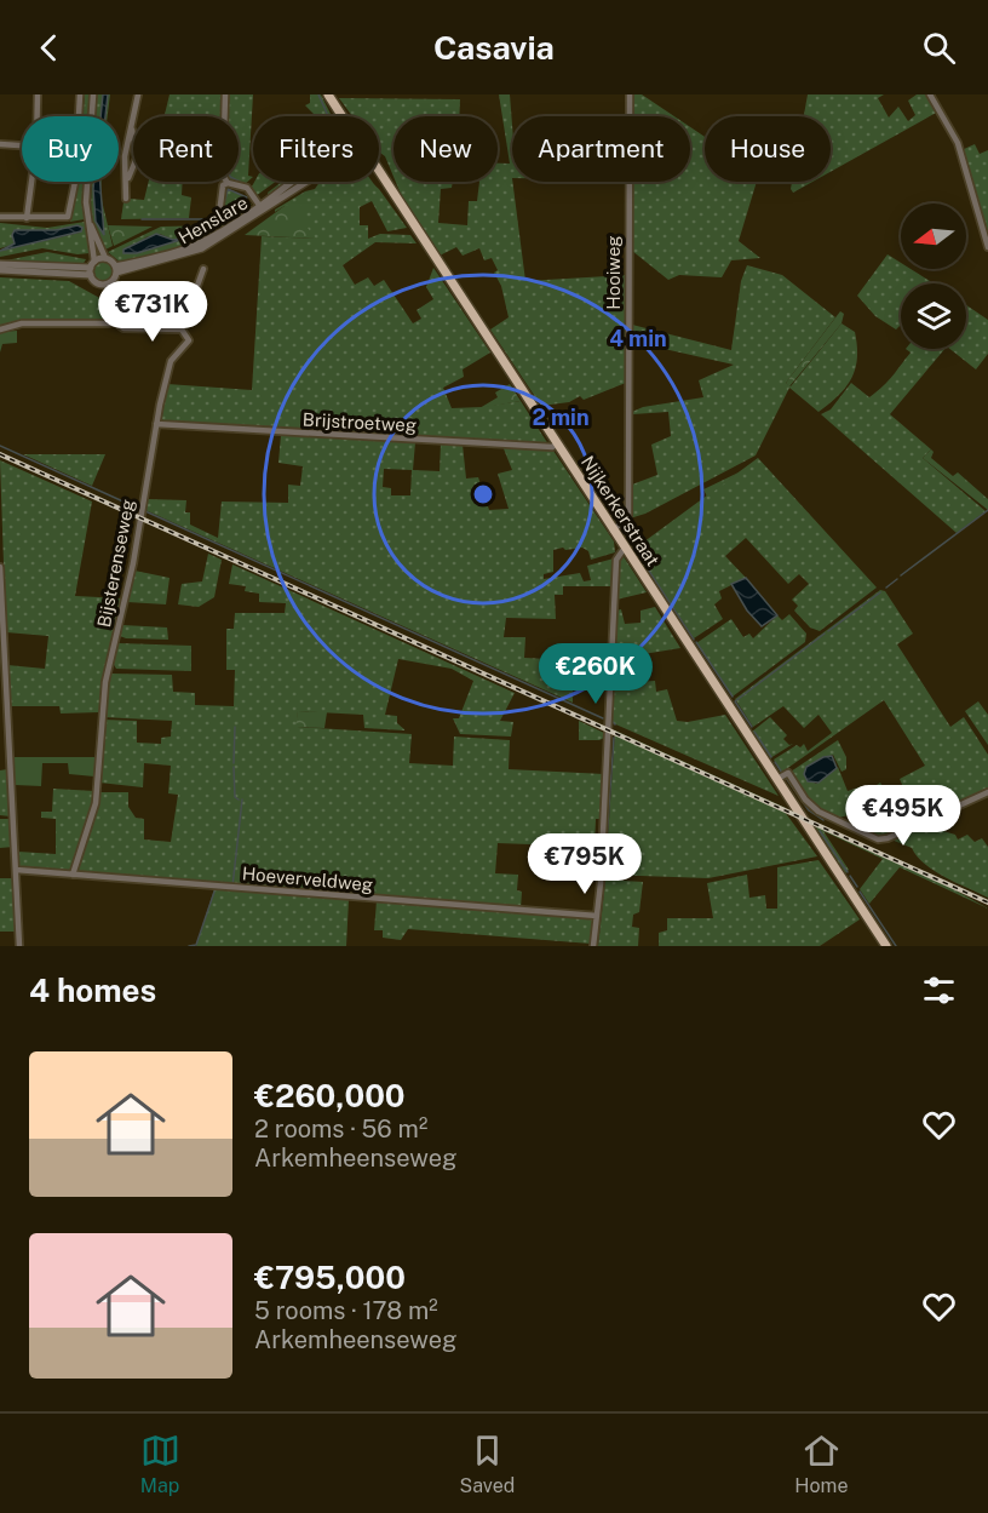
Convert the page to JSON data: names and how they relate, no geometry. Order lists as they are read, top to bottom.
{
  "streets": {
    "main road": ["Nijkerkerstraat"],
    "street": [
      "Henslare",
      "Hooiweg",
      "Brijstroetweg",
      "Bijsterenseweg",
      "Hoeverveldweg"
    ]
  },
  "crossings": [
    ["Hooiweg", "Nijkerkerstraat"],
    ["Brijstroetweg", "Nijkerkerstraat"],
    ["Brijstroetweg", "Bijsterenseweg"],
    ["Bijsterenseweg", "Hoeverveldweg"]
  ],
  "north": "left",
  "page": {
    "header": "Casavia",
    "chip": [
      "Buy",
      "Rent",
      "Filters",
      "New",
      "Apartment",
      "House"
    ],
    "price": [
      "€731K",
      "€260K",
      "€495K",
      "€795K"
    ],
    "heading": "4 homes",
    "list": [
      {
        "name": "€260,000",
        "note": "2 rooms · 56 m² · Arkemheenseweg"
      },
      {
        "name": "€795,000",
        "note": "5 rooms · 178 m² · Arkemheenseweg"
      }
    ],
    "tabs": ["Map", "Saved", "Home"]
  },
  "rings": ["4 min", "2 min"]
}
